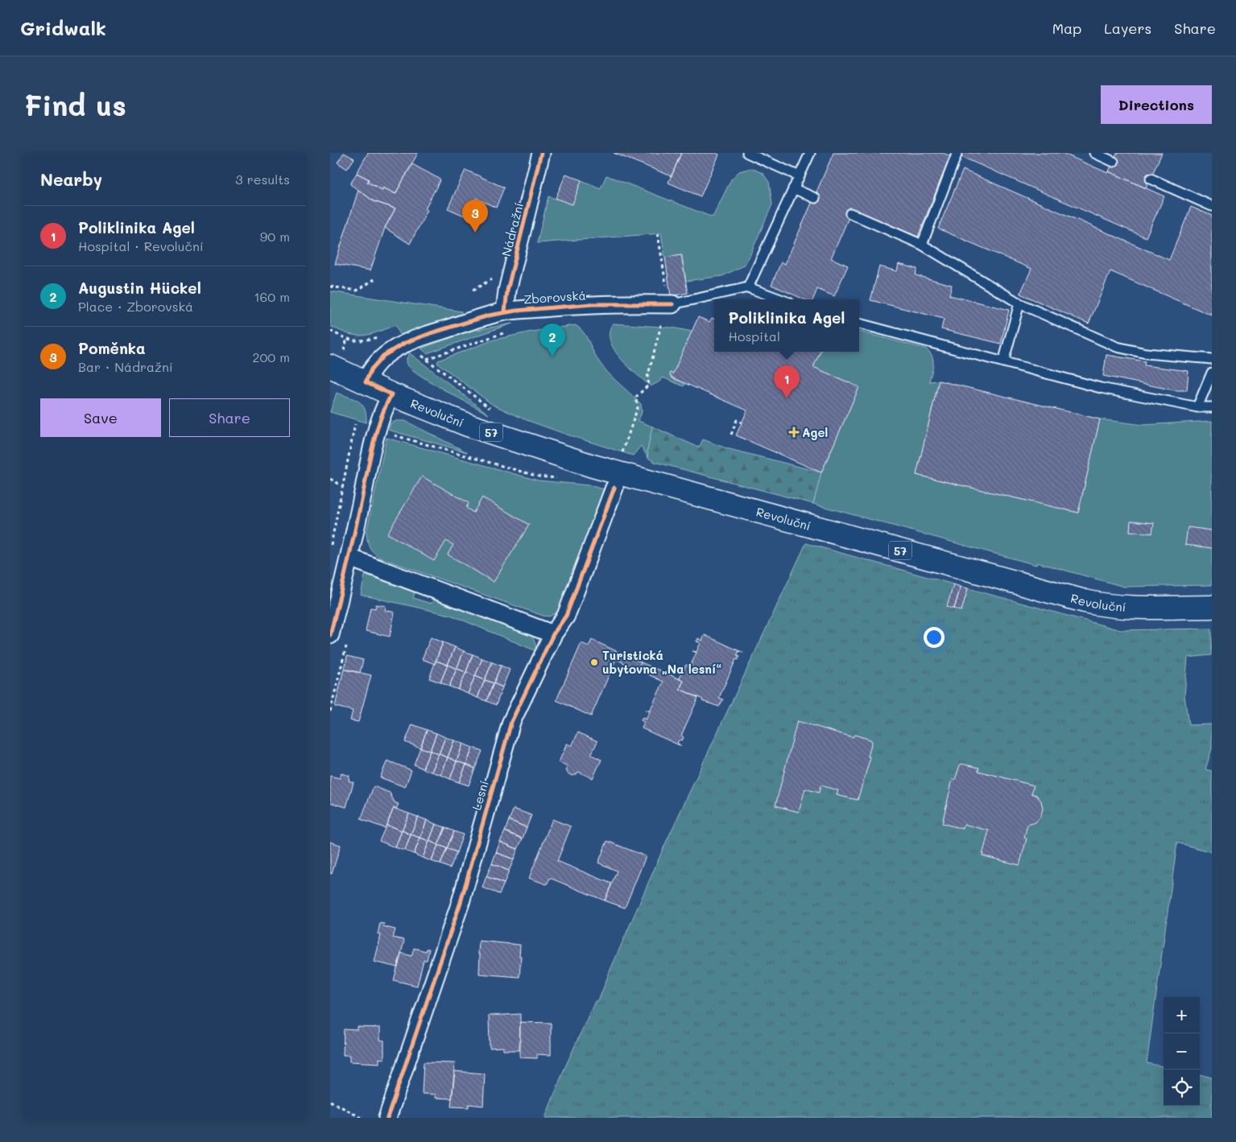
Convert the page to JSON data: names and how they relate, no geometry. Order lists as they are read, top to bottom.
{
  "streets": {
    "main road": ["Revoluční", "57"],
    "street": ["Nádražní", "Zborovská", "Lesní"]
  },
  "crossings": [
    ["Nádražní", "Zborovská"],
    ["Zborovská", "Revoluční"],
    ["Zborovská", "57"],
    ["Revoluční", "57"]
  ],
  "places": {
    "health": ["Agel"],
    "other": ["Turistická ubytovna „Na lesní“"]
  },
  "page": {
    "header": "Gridwalk",
    "nav": ["Map", "Layers", "Share"],
    "buttons": [
      "Directions",
      ["Save", "Share"]
    ],
    "title": "Find us",
    "heading": ["Nearby", "3 results"],
    "pins": ["3", "2", "1"],
    "list": [
      {
        "mark": "1",
        "name": "Poliklinika Agel",
        "note": "Hospital · Revoluční",
        "value": "90 m"
      },
      {
        "mark": "2",
        "name": "Augustin Hückel",
        "note": "Place · Zborovská",
        "value": "160 m"
      },
      {
        "mark": "3",
        "name": "Poměnka",
        "note": "Bar · Nádražní",
        "value": "200 m"
      }
    ],
    "popup": ["Poliklinika Agel", "Hospital"],
    "map_buttons": ["+", "−"]
  }
}
